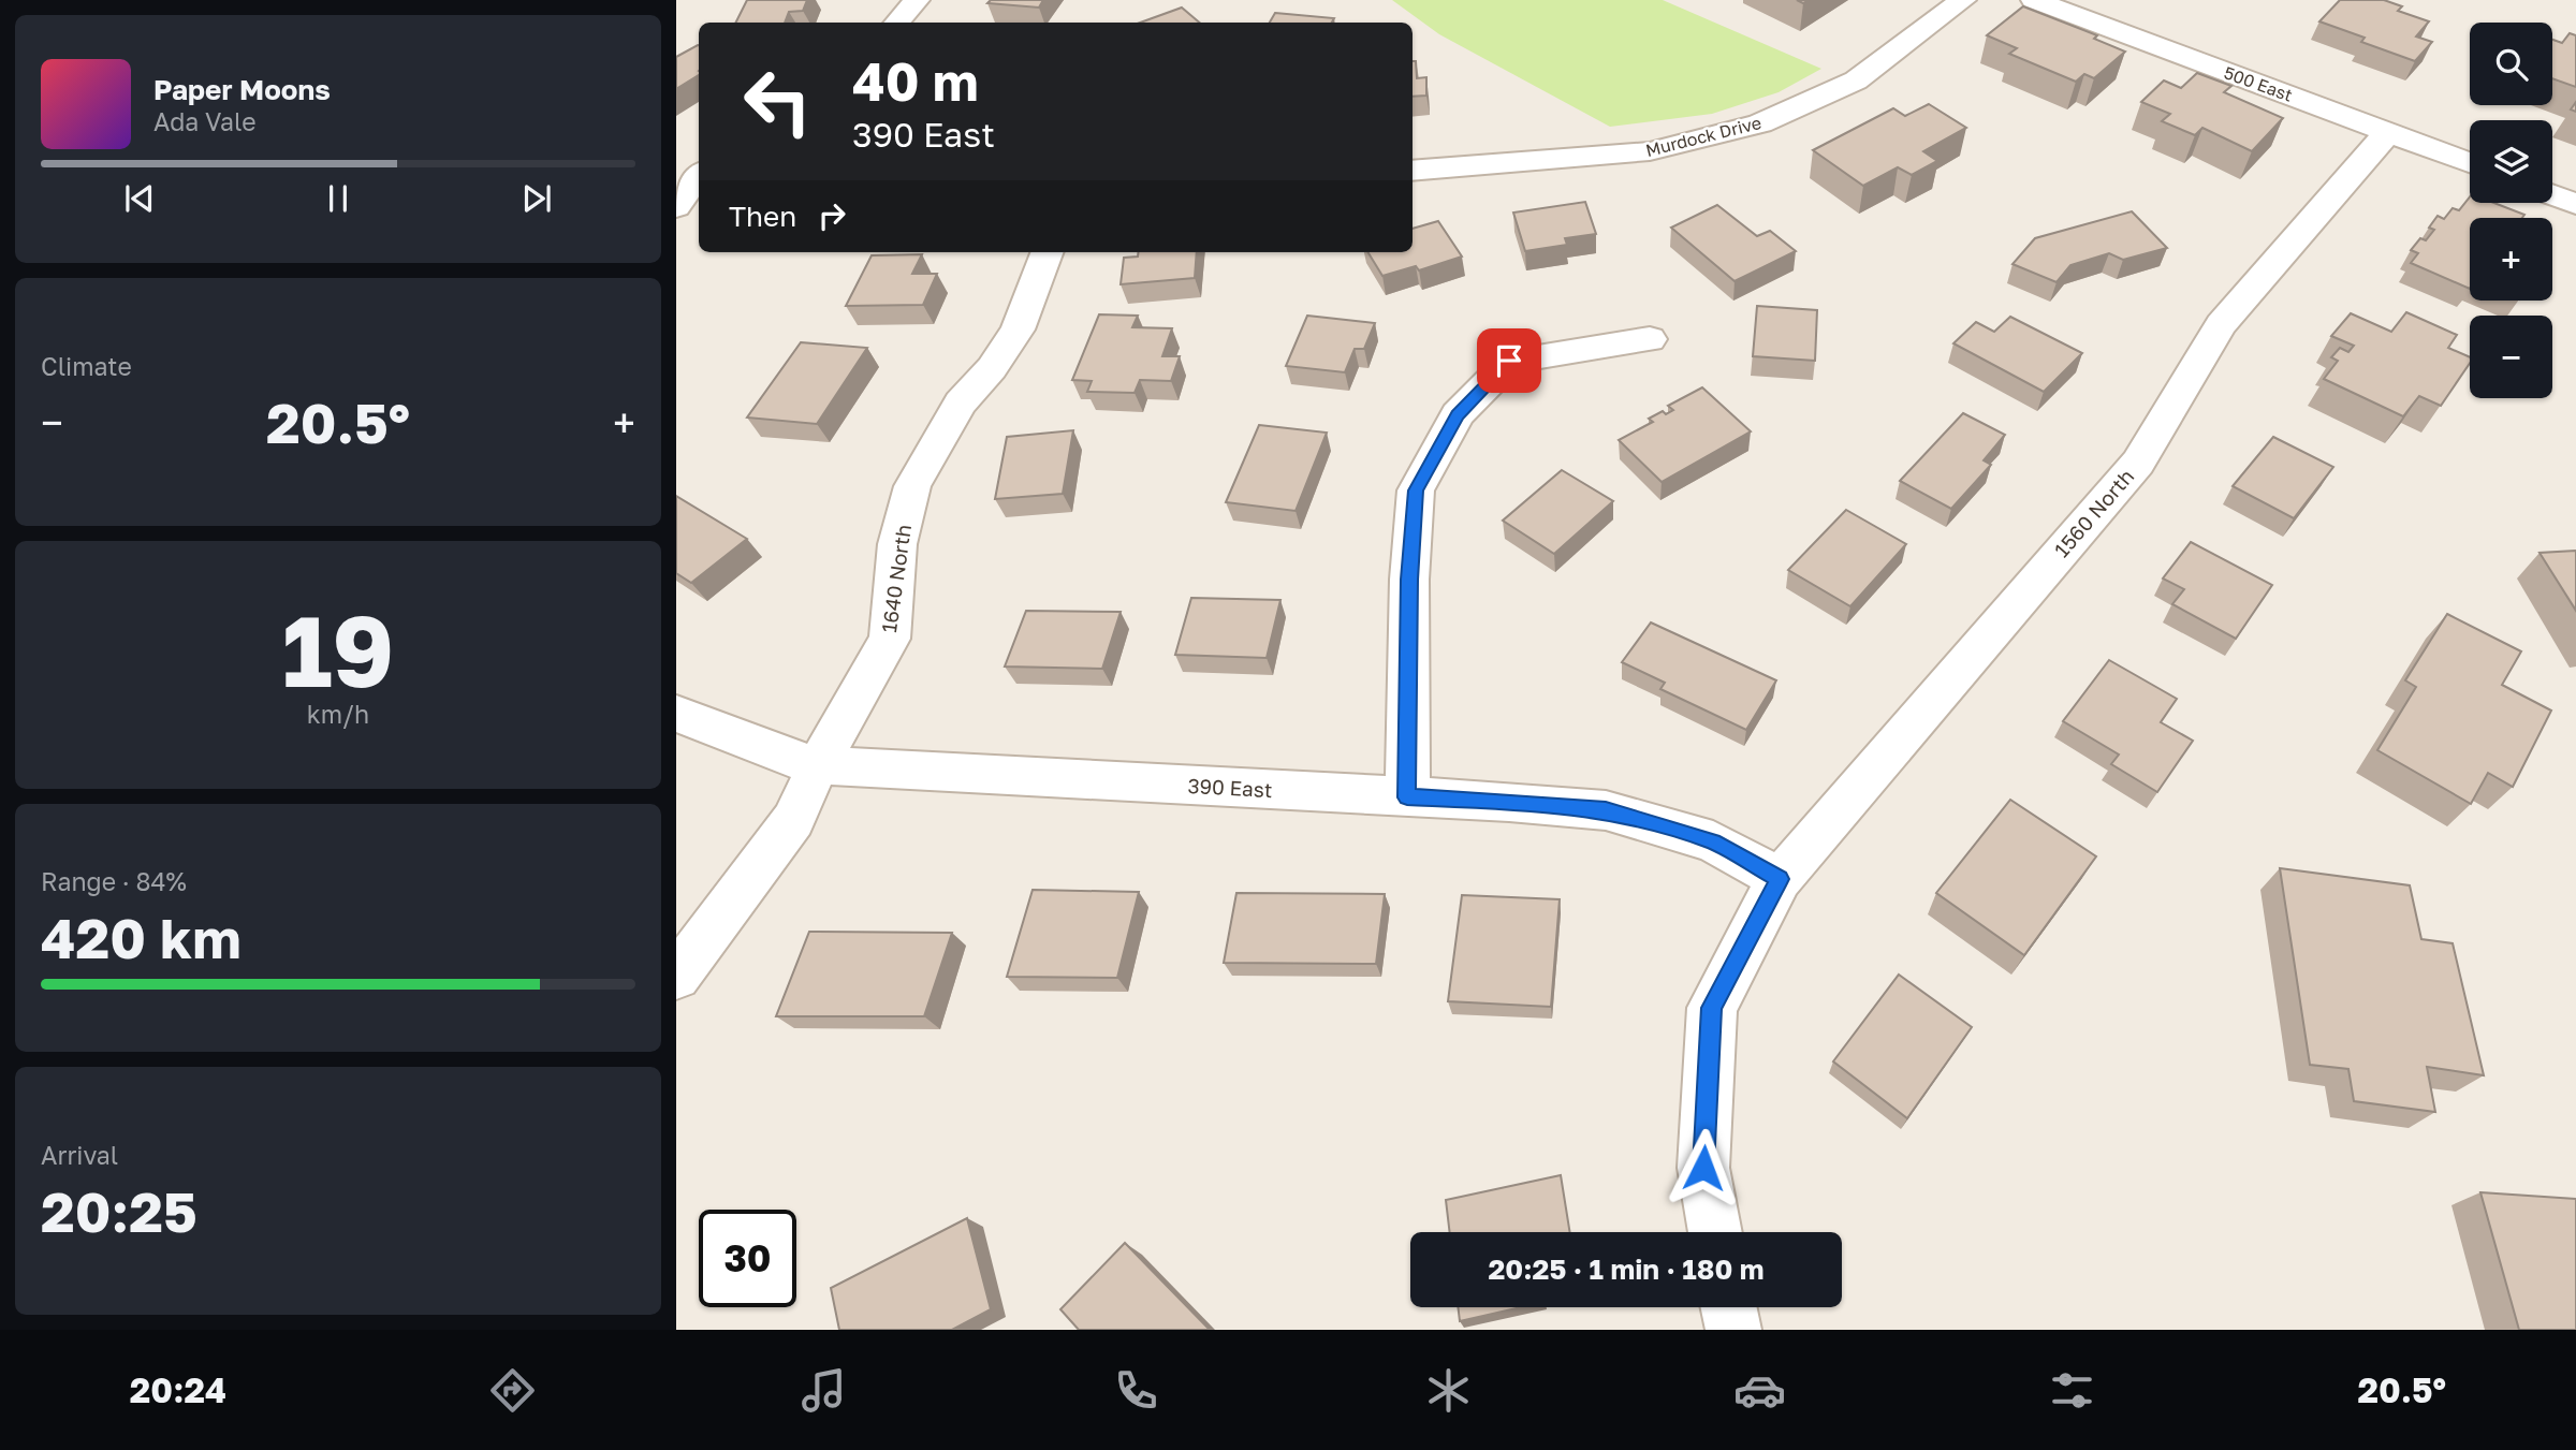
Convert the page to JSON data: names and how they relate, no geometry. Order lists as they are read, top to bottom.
{
  "streets": {
    "street": [
      "500 East",
      "Murdock Drive",
      "1560 North",
      "1640 North",
      "390 East"
    ]
  },
  "crossings": [
    ["500 East", "1560 North"],
    ["1560 North", "390 East"],
    ["1640 North", "390 East"]
  ],
  "page": {
    "map_buttons": ["+", "−"],
    "turn": ["40 m", "390 East"],
    "song": ["Paper Moons", "Ada Vale"],
    "then": "Then",
    "tile": [
      "Climate",
      ["19", "km/h"],
      ["Range · 84%", "420 km"],
      ["Arrival", "20:25"]
    ],
    "heat": ["−", "20.5°", "+"],
    "limit": "30",
    "trip": "20:25 · 1 min · 180 m",
    "tabs": ["20:24", "20.5°"]
  }
}
